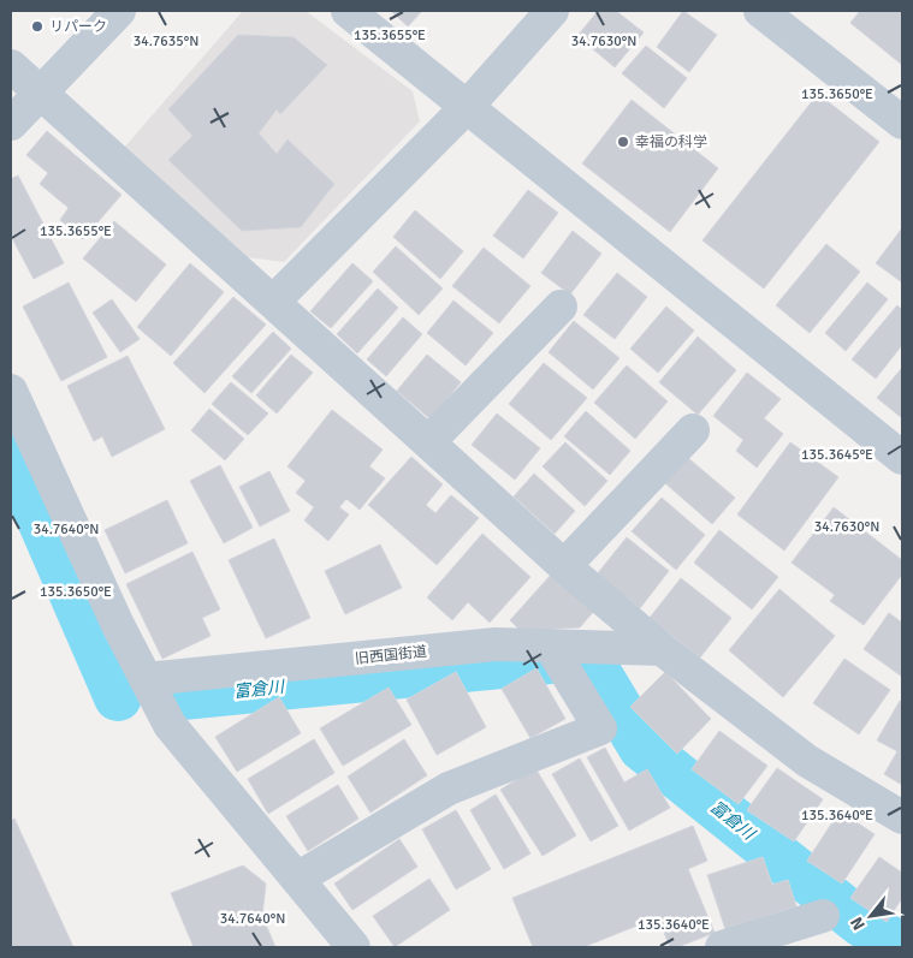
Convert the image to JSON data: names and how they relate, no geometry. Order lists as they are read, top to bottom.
{
  "streets": {
    "street": ["旧西国街道"]
  },
  "water": ["富倉川"],
  "places": ["リパーク", "幸福の科学"],
  "north": "bottom left",
  "coordinates": [
    "135.3655°E",
    "34.7635°N",
    "34.7630°N",
    "135.3650°E",
    "135.3645°E",
    "34.7640°N",
    "135.3640°E"
  ]
}
